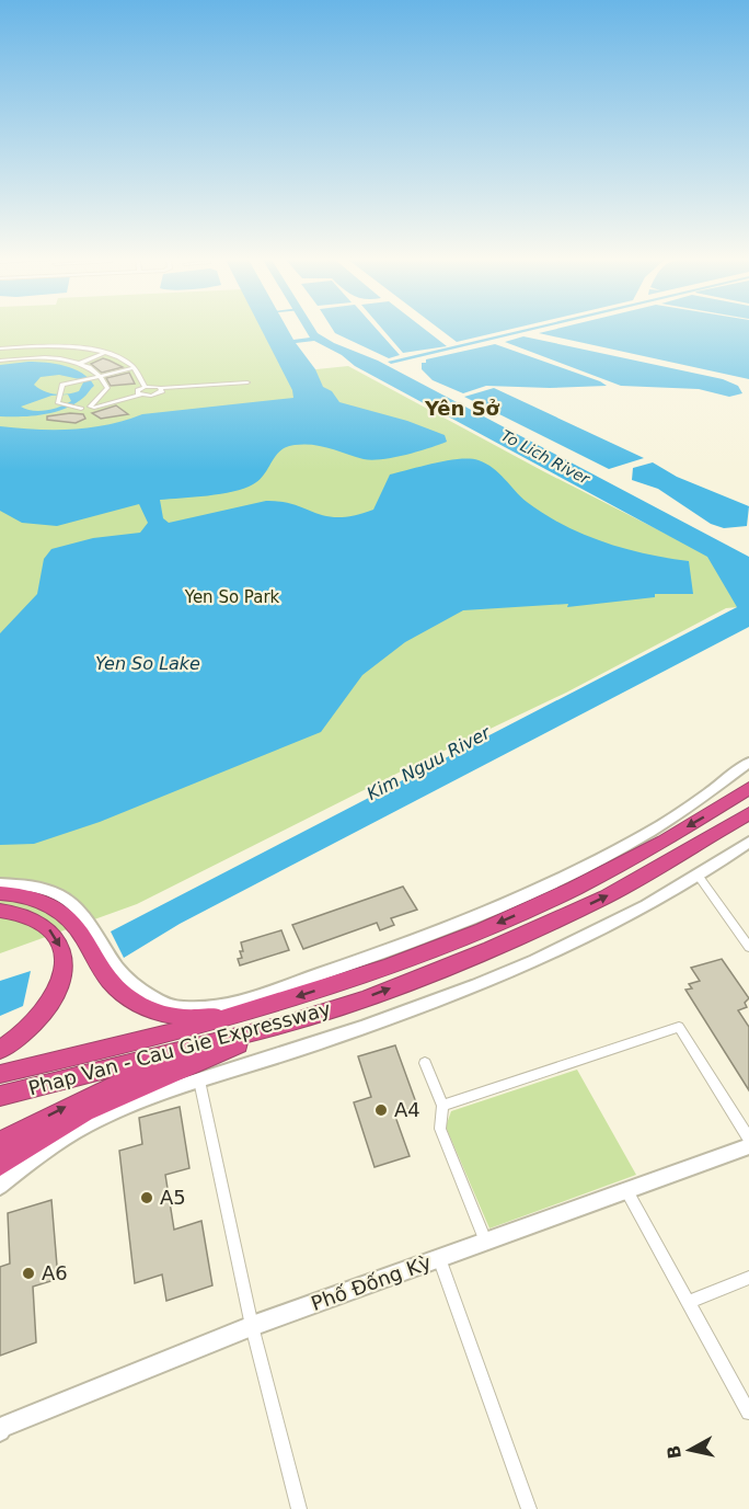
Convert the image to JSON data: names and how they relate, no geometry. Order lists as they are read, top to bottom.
{
  "streets": {
    "highway": ["Phap Van - Cau Gie Expressway"],
    "street": ["Phố Đống Kỳ"]
  },
  "districts": ["Yên Sở"],
  "water": ["To Lich River", "Yen So Lake", "Kim Nguu River"],
  "parks": ["Yen So Park"],
  "places": ["A4", "A5", "A6"],
  "north": "left"
}
